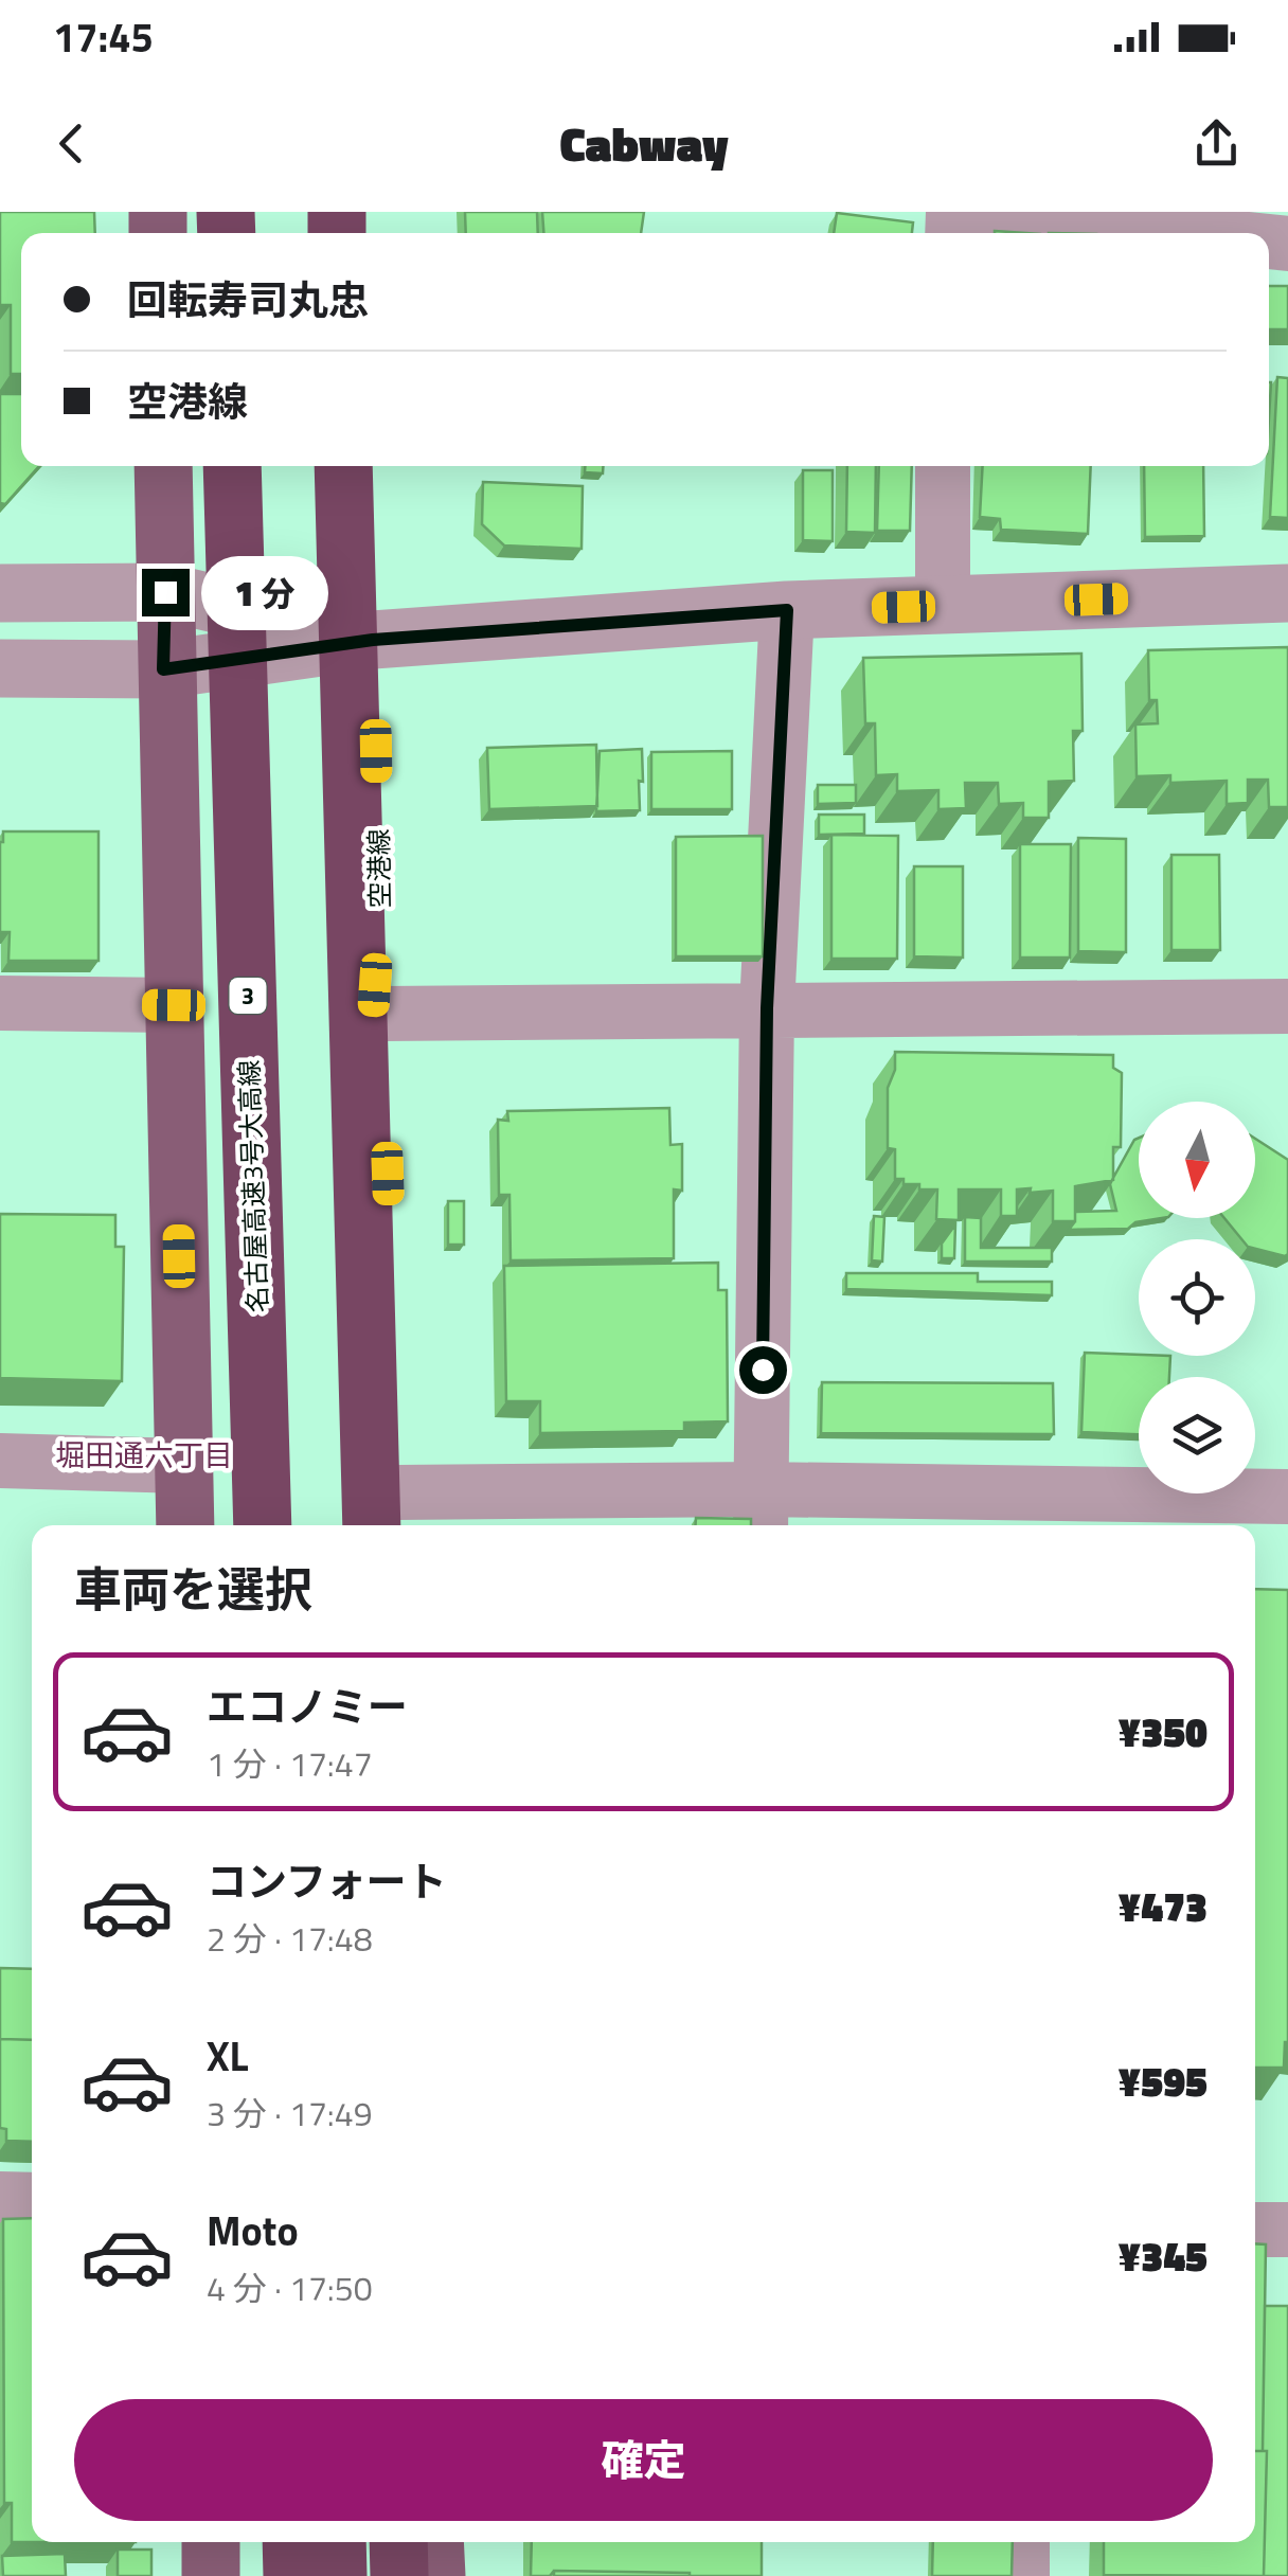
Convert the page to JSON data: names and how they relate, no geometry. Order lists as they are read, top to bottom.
{
  "streets": {
    "highway": ["3", "名古屋高速3号大高線"],
    "main road": ["空港線"]
  },
  "districts": ["堀田通六丁目"],
  "north": "bottom",
  "page": {
    "status": "17:45",
    "header": "Cabway",
    "banner": ["回転寿司丸忠", "空港線"],
    "bubble": "1 分",
    "heading": "車両を選択",
    "list": [
      {
        "name": "エコノミー",
        "note": "1 分 · 17:47",
        "value": "¥350"
      },
      {
        "name": "コンフォート",
        "note": "2 分 · 17:48",
        "value": "¥473"
      },
      {
        "name": "XL",
        "note": "3 分 · 17:49",
        "value": "¥595"
      },
      {
        "name": "Moto",
        "note": "4 分 · 17:50",
        "value": "¥345"
      }
    ],
    "buttons": "確定"
  }
}
